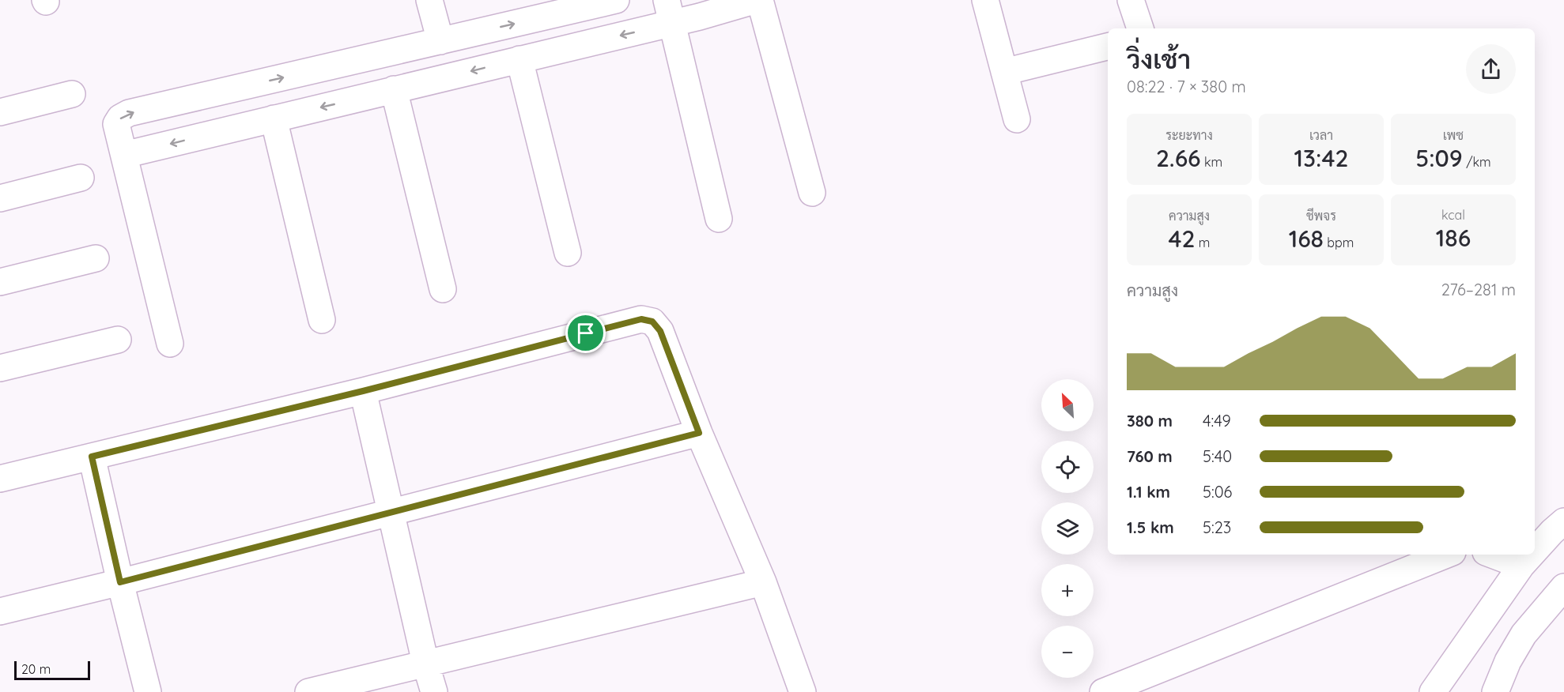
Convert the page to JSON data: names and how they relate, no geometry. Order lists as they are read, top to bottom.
{
  "scale_bar": "20 m",
  "north": "top left",
  "page": {
    "heading": ["วิ่งเช้า", "08:22 · 7 × 380 m"],
    "stats": [
      ["ระยะทาง", "2.66 km"],
      ["เวลา", "13:42"],
      ["เพซ", "5:09 /km"],
      ["ความสูง", "42 m"],
      ["ชีพจร", "168 bpm"],
      ["kcal", "186"]
    ],
    "chart": ["ความสูง", "276–281 m"],
    "map_buttons": ["+", "−"],
    "list": [
      {
        "name": "380 m",
        "note": "4:49"
      },
      {
        "name": "760 m",
        "note": "5:40"
      },
      {
        "name": "1.1 km",
        "note": "5:06"
      },
      {
        "name": "1.5 km",
        "note": "5:23"
      }
    ],
    "scale": "20 m"
  }
}
